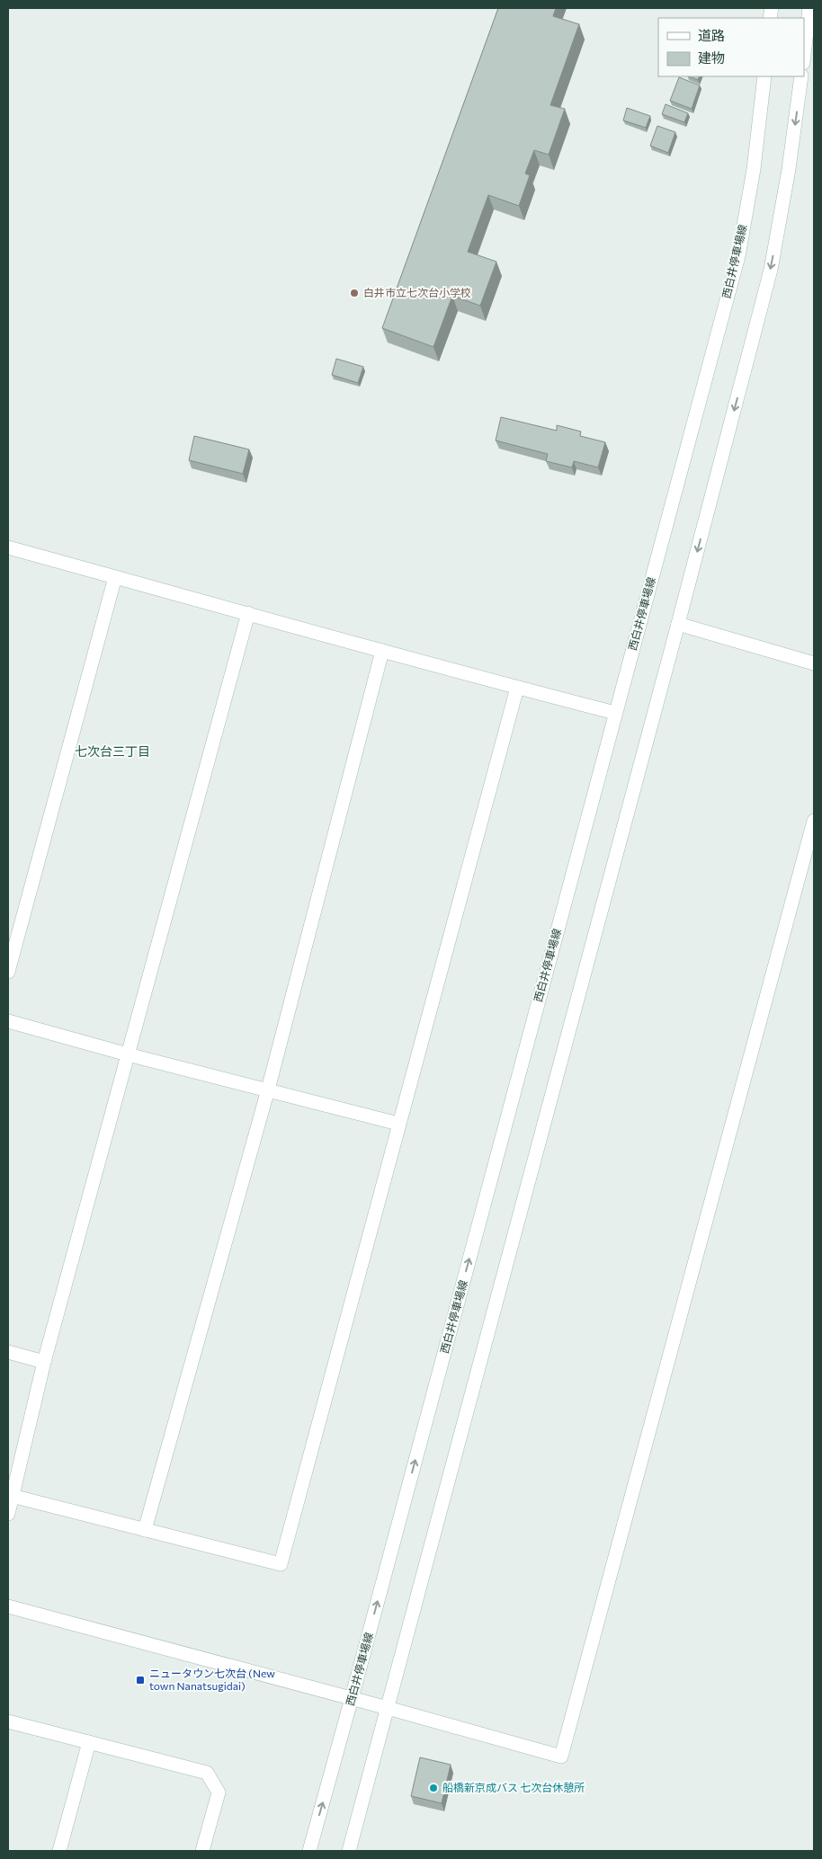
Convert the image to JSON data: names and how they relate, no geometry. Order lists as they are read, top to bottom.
{
  "streets": {
    "street": ["西白井停車場線"]
  },
  "districts": ["七次台三丁目"],
  "places": {
    "other": ["白井市立七次台小学校", "船橋新京成バス 七次台休憩所"],
    "transit": ["ニュータウン七次台 (New town Nanatsugidai)"]
  },
  "legend": ["道路", "建物"]
}
